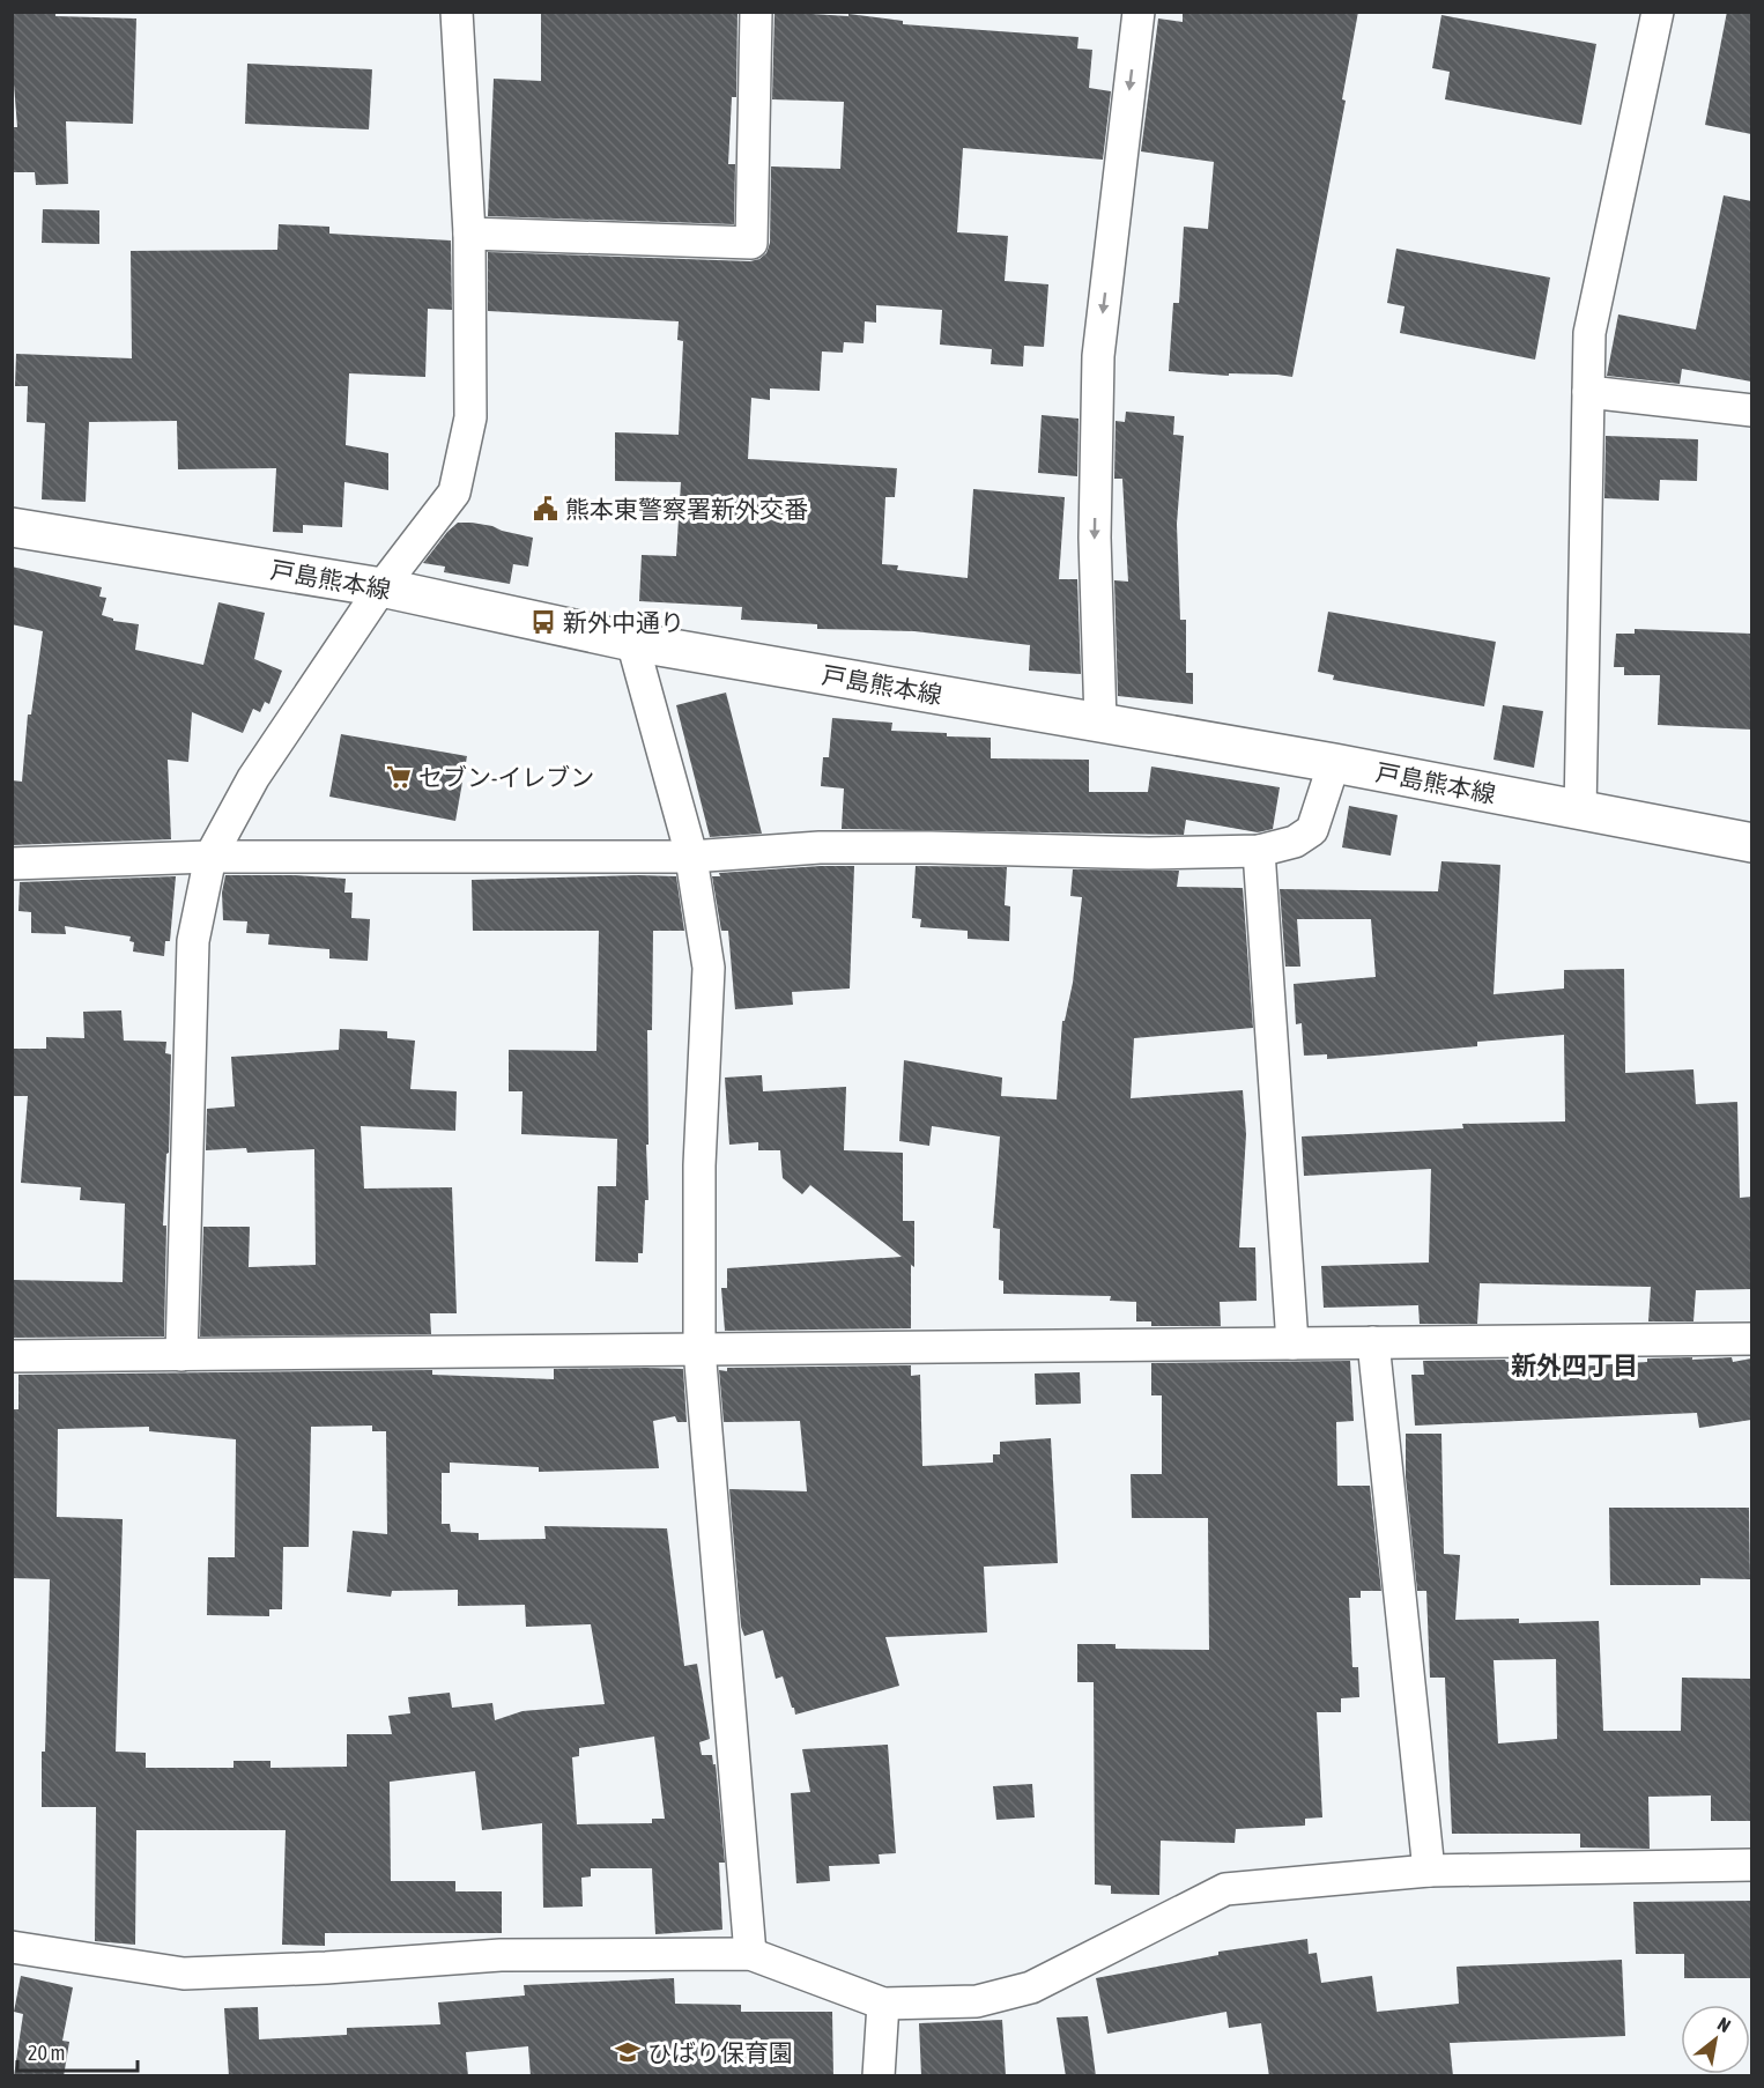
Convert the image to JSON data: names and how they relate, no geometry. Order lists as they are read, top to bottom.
{
  "streets": {
    "main road": ["戸島熊本線"]
  },
  "districts": ["新外四丁目"],
  "places": {
    "public building": ["熊本東警察署新外交番"],
    "bus stop": ["新外中通り"],
    "supermarket": ["セブン-イレブン"],
    "school or university": ["ひばり保育園"]
  },
  "scale_bar": "20 m",
  "north": "top right"
}
